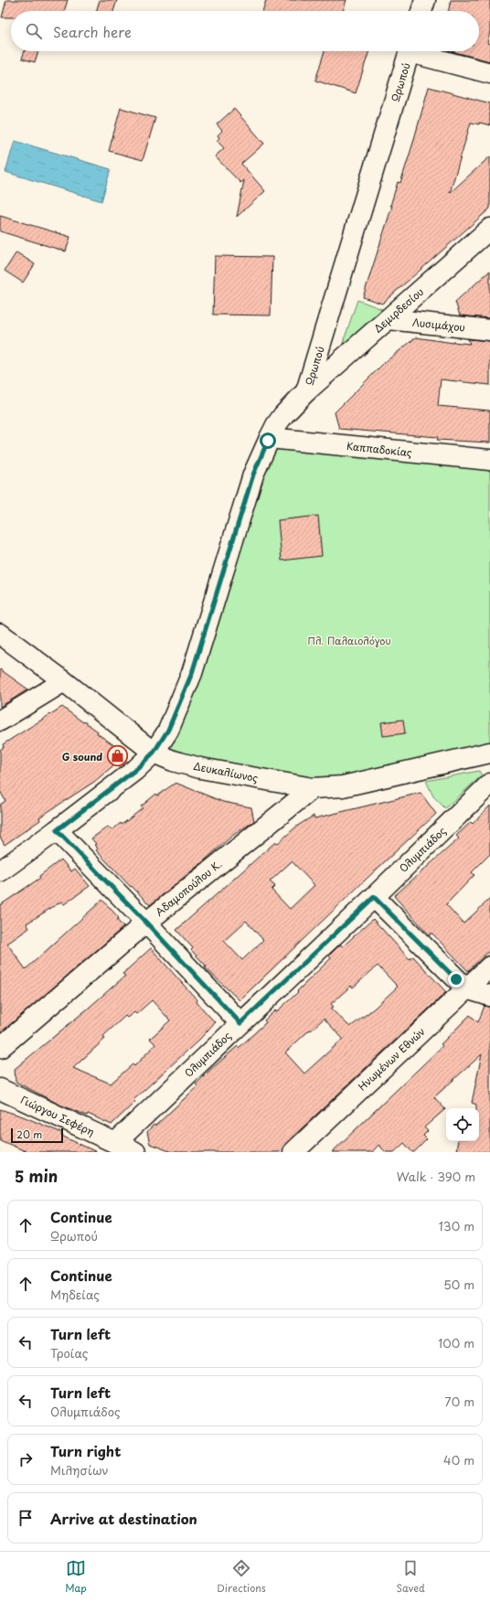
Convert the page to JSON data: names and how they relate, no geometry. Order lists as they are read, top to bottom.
{
  "streets": {
    "street": [
      "Ωρωπού",
      "Δεμιρδεσίου",
      "Λυσιμάχου",
      "Καππαδοκίας",
      "Δευκαλίωνος",
      "Ολυμπιάδος",
      "Αδαμοπούλου Κ.",
      "Ηνωμένων Εθνών",
      "Γιώργου Σεφέρη"
    ]
  },
  "crossings": [
    ["Ωρωπού", "Δεμιρδεσίου"],
    ["Ωρωπού", "Καππαδοκίας"],
    ["Ωρωπού", "Δευκαλίωνος"],
    ["Δεμιρδεσίου", "Λυσιμάχου"],
    ["Δευκαλίωνος", "Αδαμοπούλου Κ."],
    ["Ολυμπιάδος", "Γιώργου Σεφέρη"]
  ],
  "parks": ["Πλ. Παλαιολόγου"],
  "places": {
    "shop": ["G sound"]
  },
  "scale_bar": "20 m",
  "page": {
    "search": "Search here",
    "scale": "20 m",
    "heading": ["5 min", "Walk · 390 m"],
    "list": [
      ["Continue", "Ωρωπού", "130 m"],
      ["Continue", "Μηδείας", "50 m"],
      ["Turn left", "Τροίας", "100 m"],
      ["Turn left", "Ολυμπιάδος", "70 m"],
      ["Turn right", "Μιλησίων", "40 m"],
      "Arrive at destination"
    ],
    "nav": ["Map", "Directions", "Saved"]
  }
}
